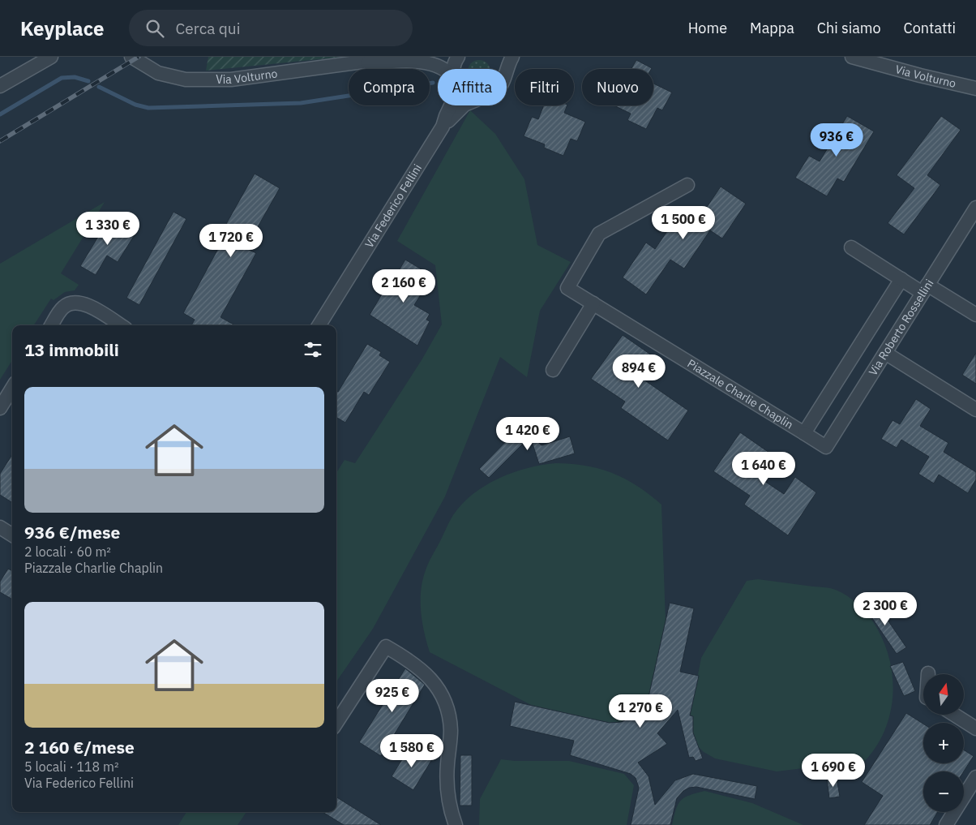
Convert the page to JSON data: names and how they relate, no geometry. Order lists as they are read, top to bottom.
{
  "streets": {
    "street": [
      "Via Volturno",
      "Via Federico Fellini",
      "Via Roberto Rossellini",
      "Piazzale Charlie Chaplin"
    ]
  },
  "crossings": [
    ["Via Roberto Rossellini", "Piazzale Charlie Chaplin"]
  ],
  "north": "top",
  "page": {
    "header": "Keyplace",
    "search": "Cerca qui",
    "nav": [
      "Home",
      "Mappa",
      "Chi siamo",
      "Contatti"
    ],
    "chip": [
      "Compra",
      "Affitta",
      "Filtri",
      "Nuovo"
    ],
    "price": [
      "936 €",
      "1 500 €",
      "1 330 €",
      "1 720 €",
      "2 160 €",
      "894 €",
      "1 420 €",
      "1 640 €",
      "2 300 €",
      "925 €",
      "1 270 €",
      "1 580 €",
      "1 690 €"
    ],
    "heading": "13 immobili",
    "list": [
      {
        "name": "936 €/mese",
        "note": "2 locali · 60 m² · Piazzale Charlie Chaplin"
      },
      {
        "name": "2 160 €/mese",
        "note": "5 locali · 118 m² · Via Federico Fellini"
      }
    ],
    "map_buttons": ["+", "−"]
  }
}
